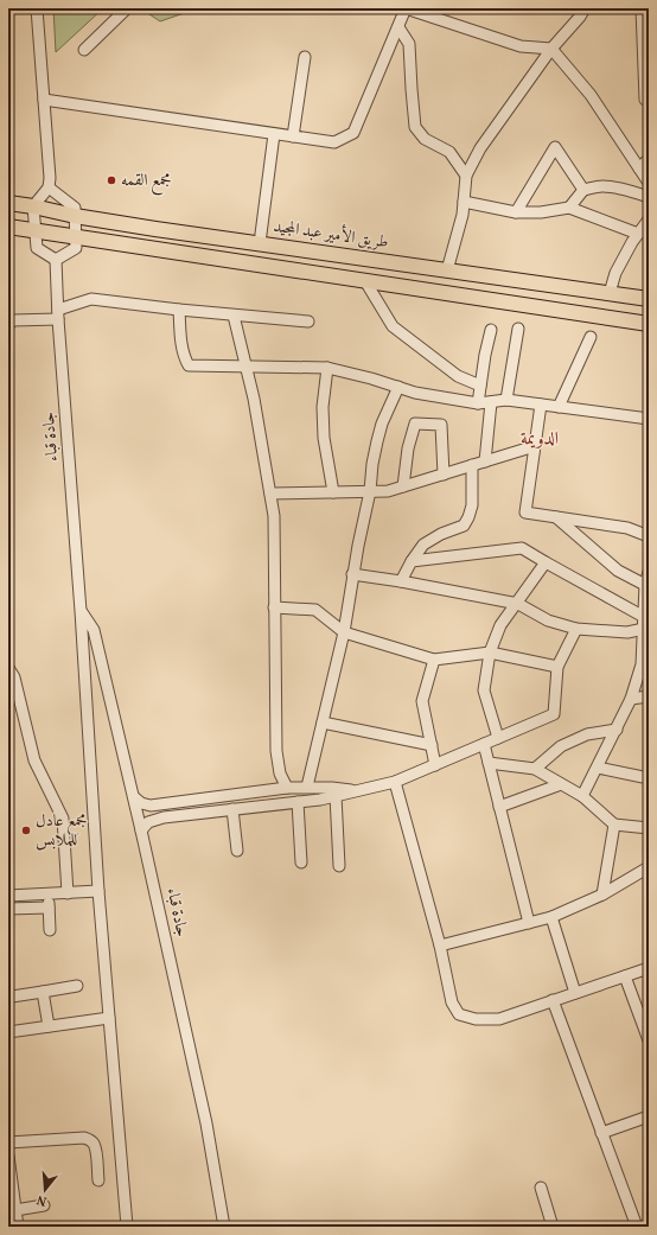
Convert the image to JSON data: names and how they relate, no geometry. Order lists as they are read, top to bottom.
{
  "streets": {
    "main road": ["طريق الأمير عبد المجيد"],
    "street": ["جادة قباء"]
  },
  "districts": ["الدويمة"],
  "places": ["مجمع القمه", "مجمع عادل للملابس"],
  "north": "bottom"
}
